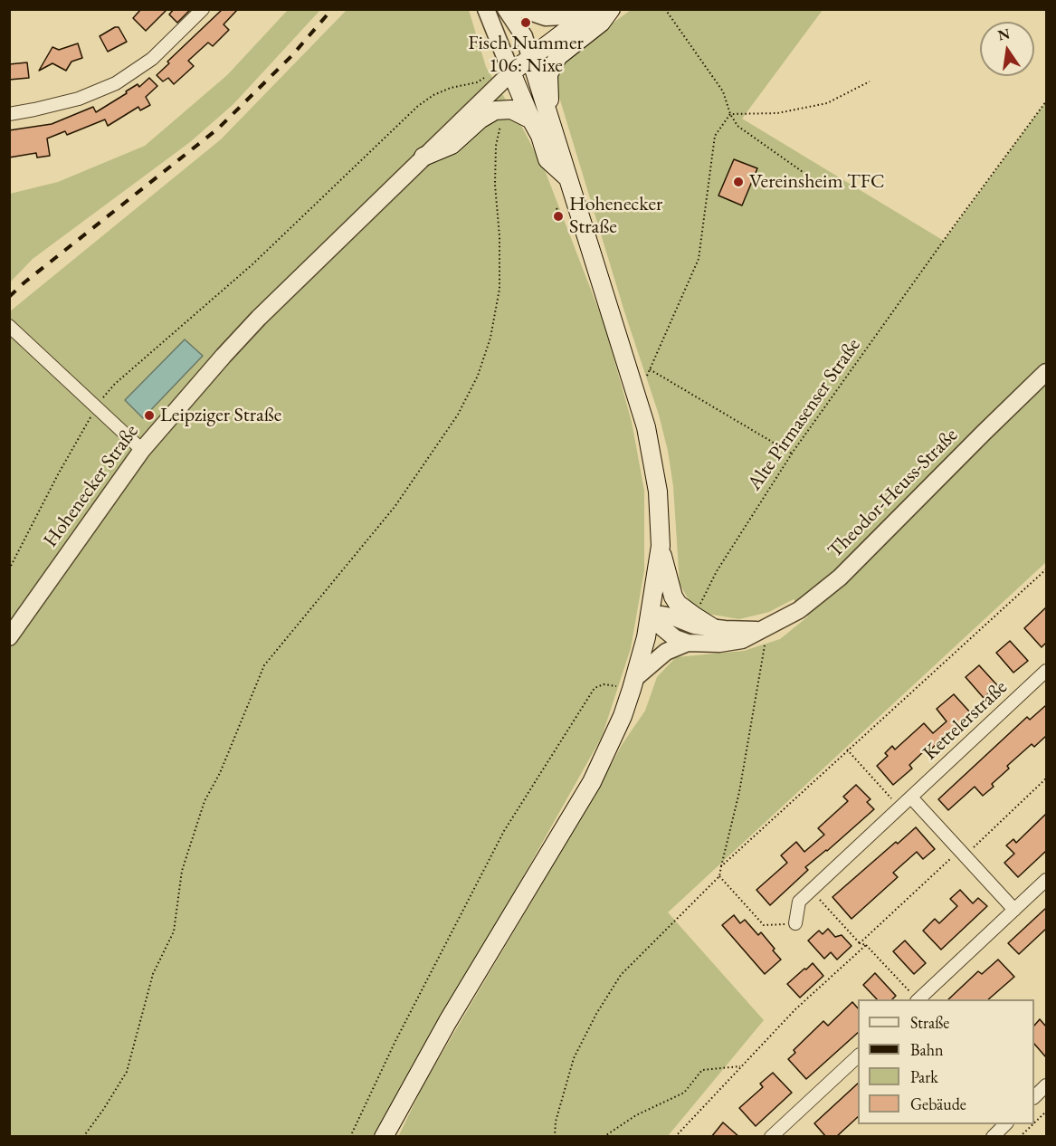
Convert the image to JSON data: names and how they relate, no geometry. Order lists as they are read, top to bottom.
{
  "streets": {
    "main road": ["Hohenecker Straße"],
    "street": ["Theodor-Heuss-Straße", "Kettelerstraße"],
    "path": ["Alte Pirmasenser Straße"]
  },
  "places": [
    "Fisch Nummer 106: Nixe",
    "Vereinsheim TFC",
    "Hohenecker Straße",
    "Leipziger Straße"
  ],
  "legend": [
    "Straße",
    "Bahn",
    "Park",
    "Gebäude"
  ],
  "north": "top"
}
